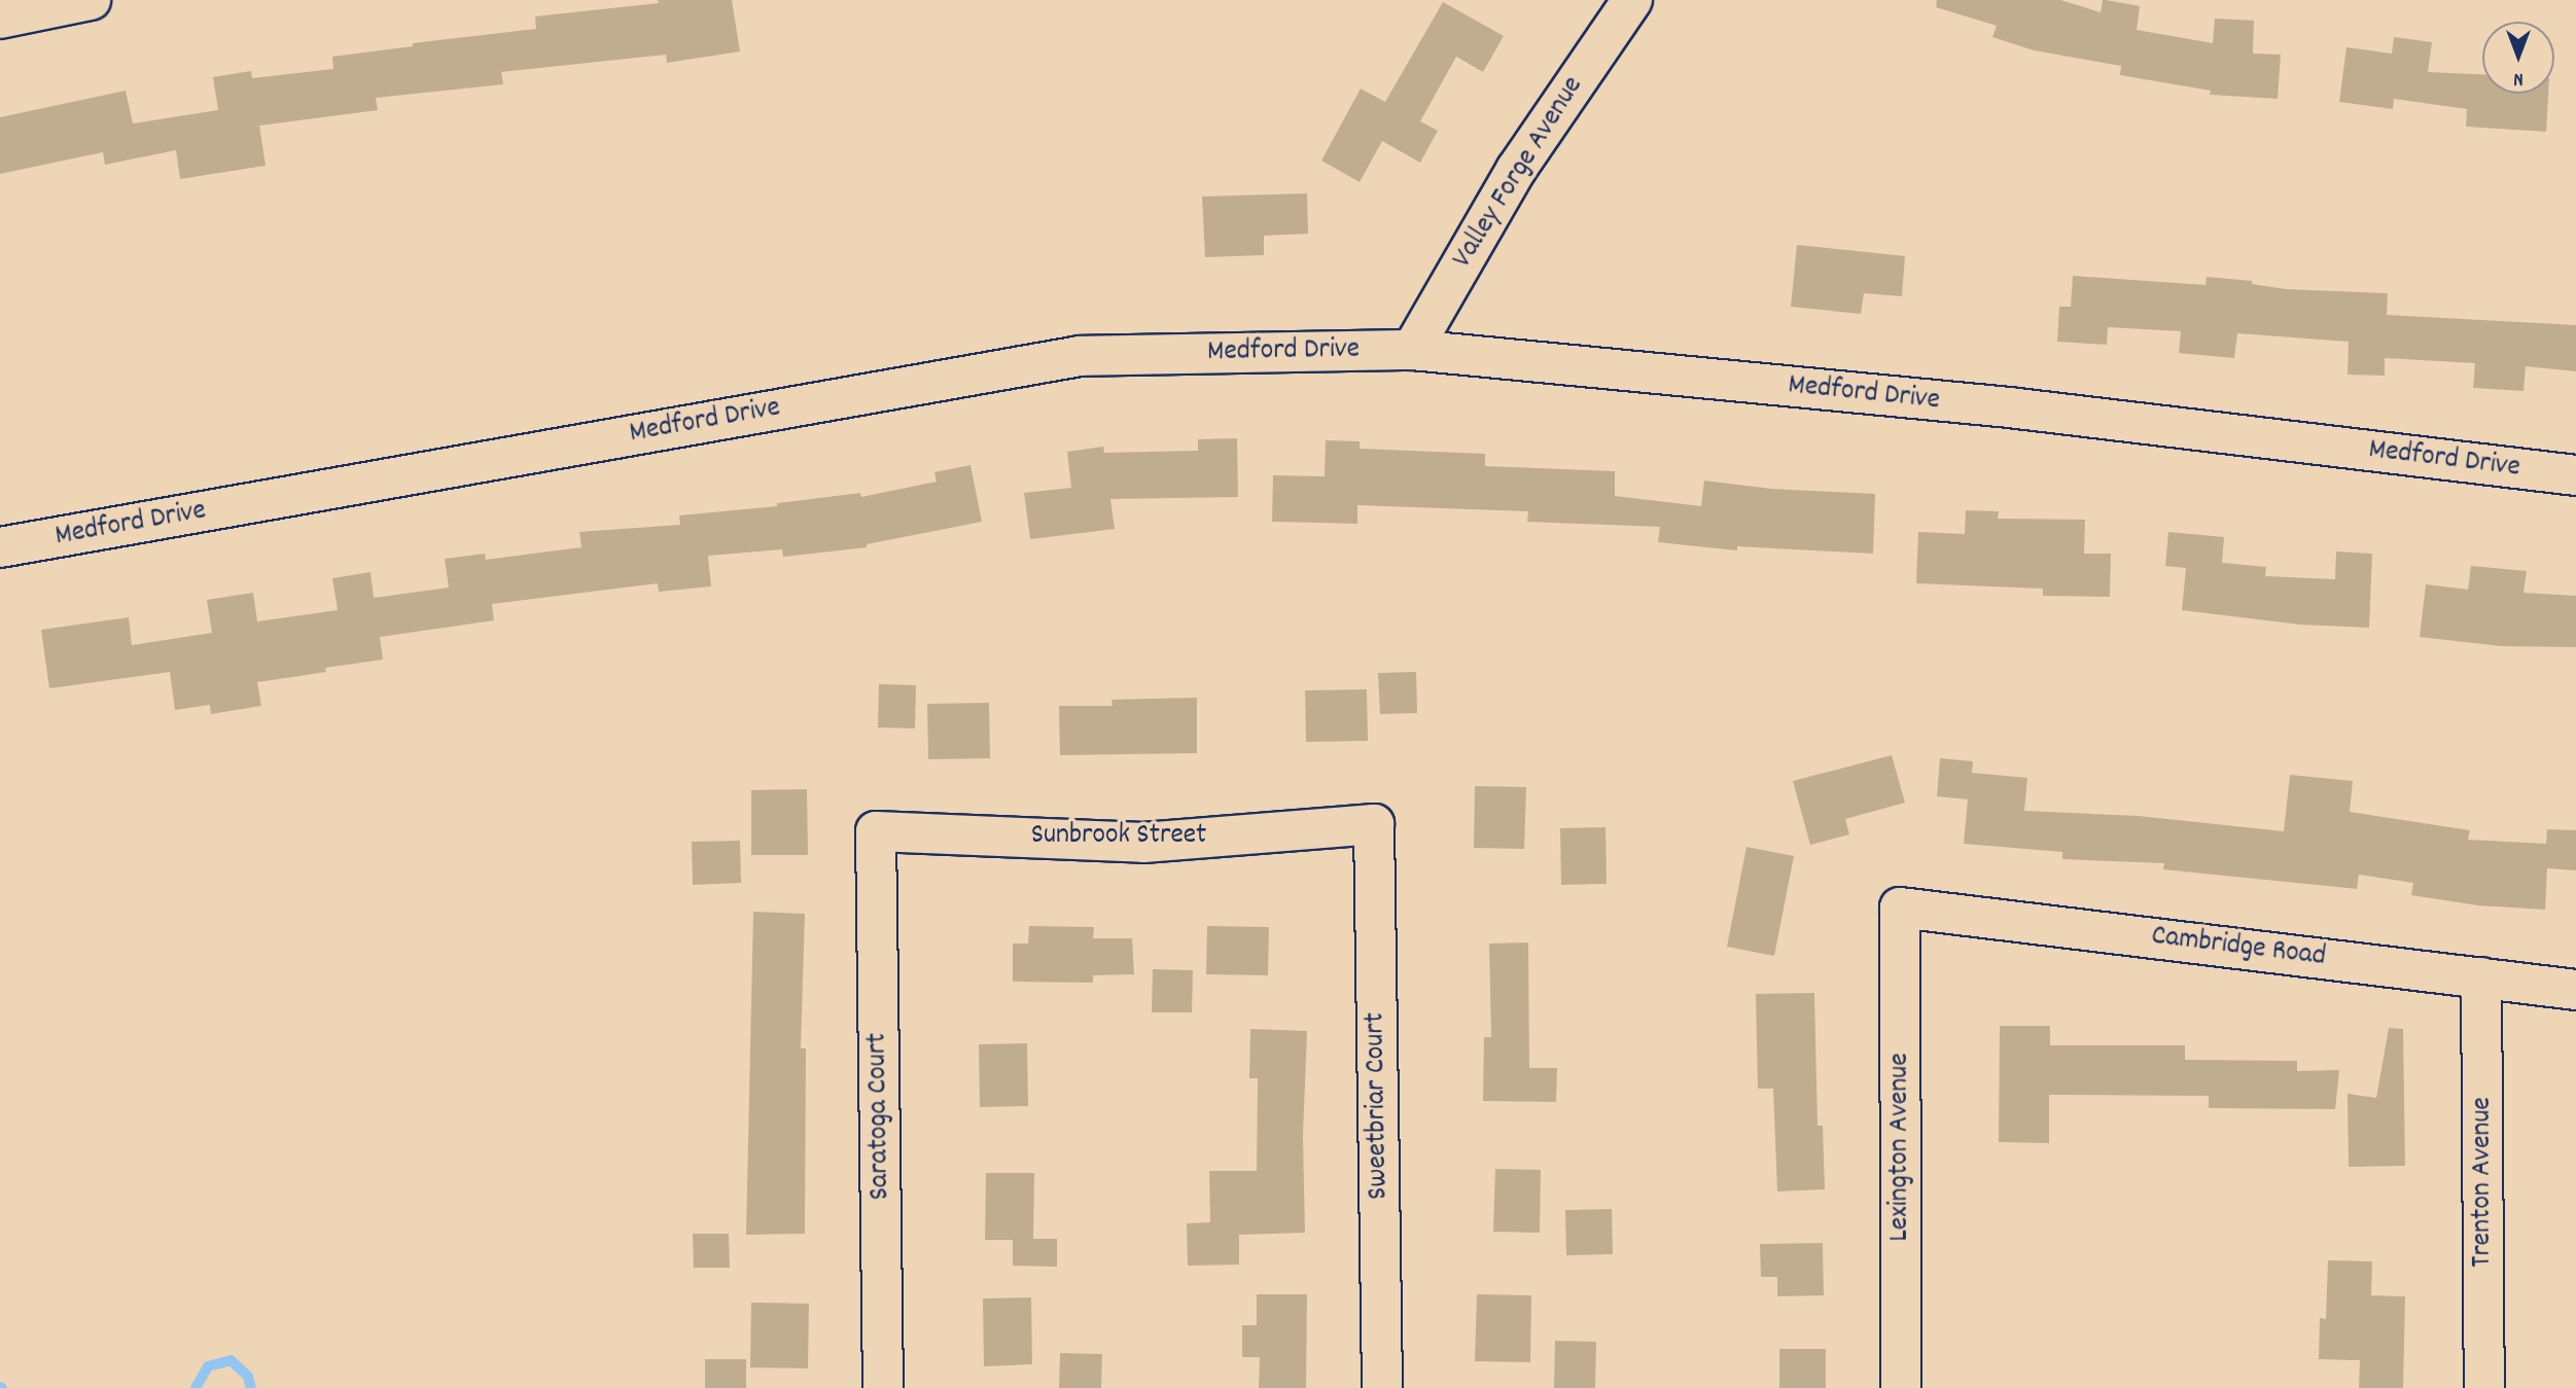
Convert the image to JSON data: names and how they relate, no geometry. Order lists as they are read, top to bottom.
{
  "streets": {
    "street": [
      "Valley Forge Avenue",
      "Medford Drive",
      "Sunbrook Street",
      "Cambridge Road",
      "Sweetbriar Court",
      "Saratoga Court",
      "Lexington Avenue",
      "Trenton Avenue"
    ]
  },
  "crossings": [
    ["Valley Forge Avenue", "Medford Drive"],
    ["Sunbrook Street", "Sweetbriar Court"],
    ["Sunbrook Street", "Saratoga Court"],
    ["Cambridge Road", "Lexington Avenue"],
    ["Cambridge Road", "Trenton Avenue"]
  ],
  "north": "bottom"
}
